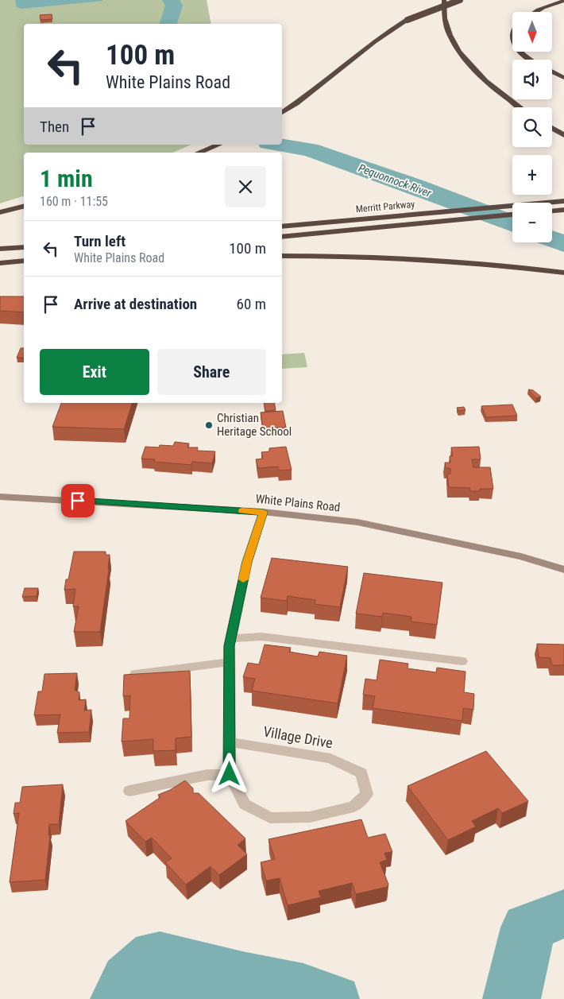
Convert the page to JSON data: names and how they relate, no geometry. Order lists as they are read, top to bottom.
{
  "streets": {
    "highway": ["Merritt Parkway"],
    "main road": ["White Plains Road"],
    "street": ["Village Drive"]
  },
  "crossings": [
    ["White Plains Road", "Village Drive"]
  ],
  "water": ["Pequonnock River"],
  "places": ["Christian Heritage School"],
  "north": "bottom",
  "page": {
    "map_buttons": ["+", "−"],
    "turn": ["100 m", "White Plains Road"],
    "then": "Then",
    "heading": ["1 min", "160 m · 11:55"],
    "list": [
      {
        "name": "Turn left",
        "note": "White Plains Road",
        "value": "100 m"
      },
      {
        "name": "Arrive at destination",
        "value": "60 m"
      }
    ],
    "buttons": ["Exit", "Share"]
  }
}
